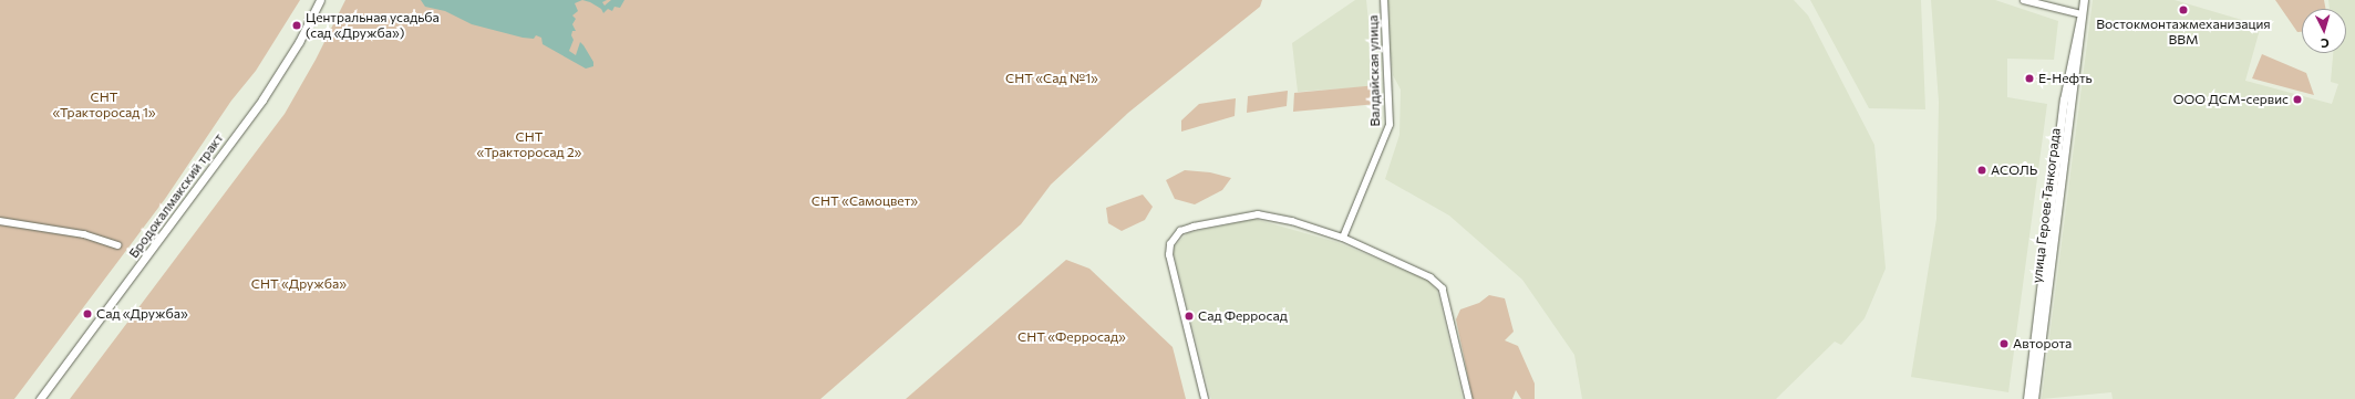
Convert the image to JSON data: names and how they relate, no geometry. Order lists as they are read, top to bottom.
{
  "streets": {
    "main road": ["Бродокалмакский тракт", "улица Героев Танкограда"],
    "street": ["Валдайская улица"]
  },
  "parks": [
    "СНТ «Сад №1»",
    "СНТ «Тракторосад 1»",
    "СНТ «Тракторосад 2»",
    "СНТ «Самоцвет»",
    "СНТ «Дружба»",
    "СНТ «Ферросад»"
  ],
  "places": [
    "Востокмонтажмеханизация ВВМ",
    "Центральная усадьба (сад «Дружба»)",
    "E-Нефть",
    "ООО ДСМ-сервис",
    "АСОЛЬ",
    "Сад «Дружба»",
    "Сад Ферросад",
    "Авторота"
  ],
  "north": "bottom"
}
